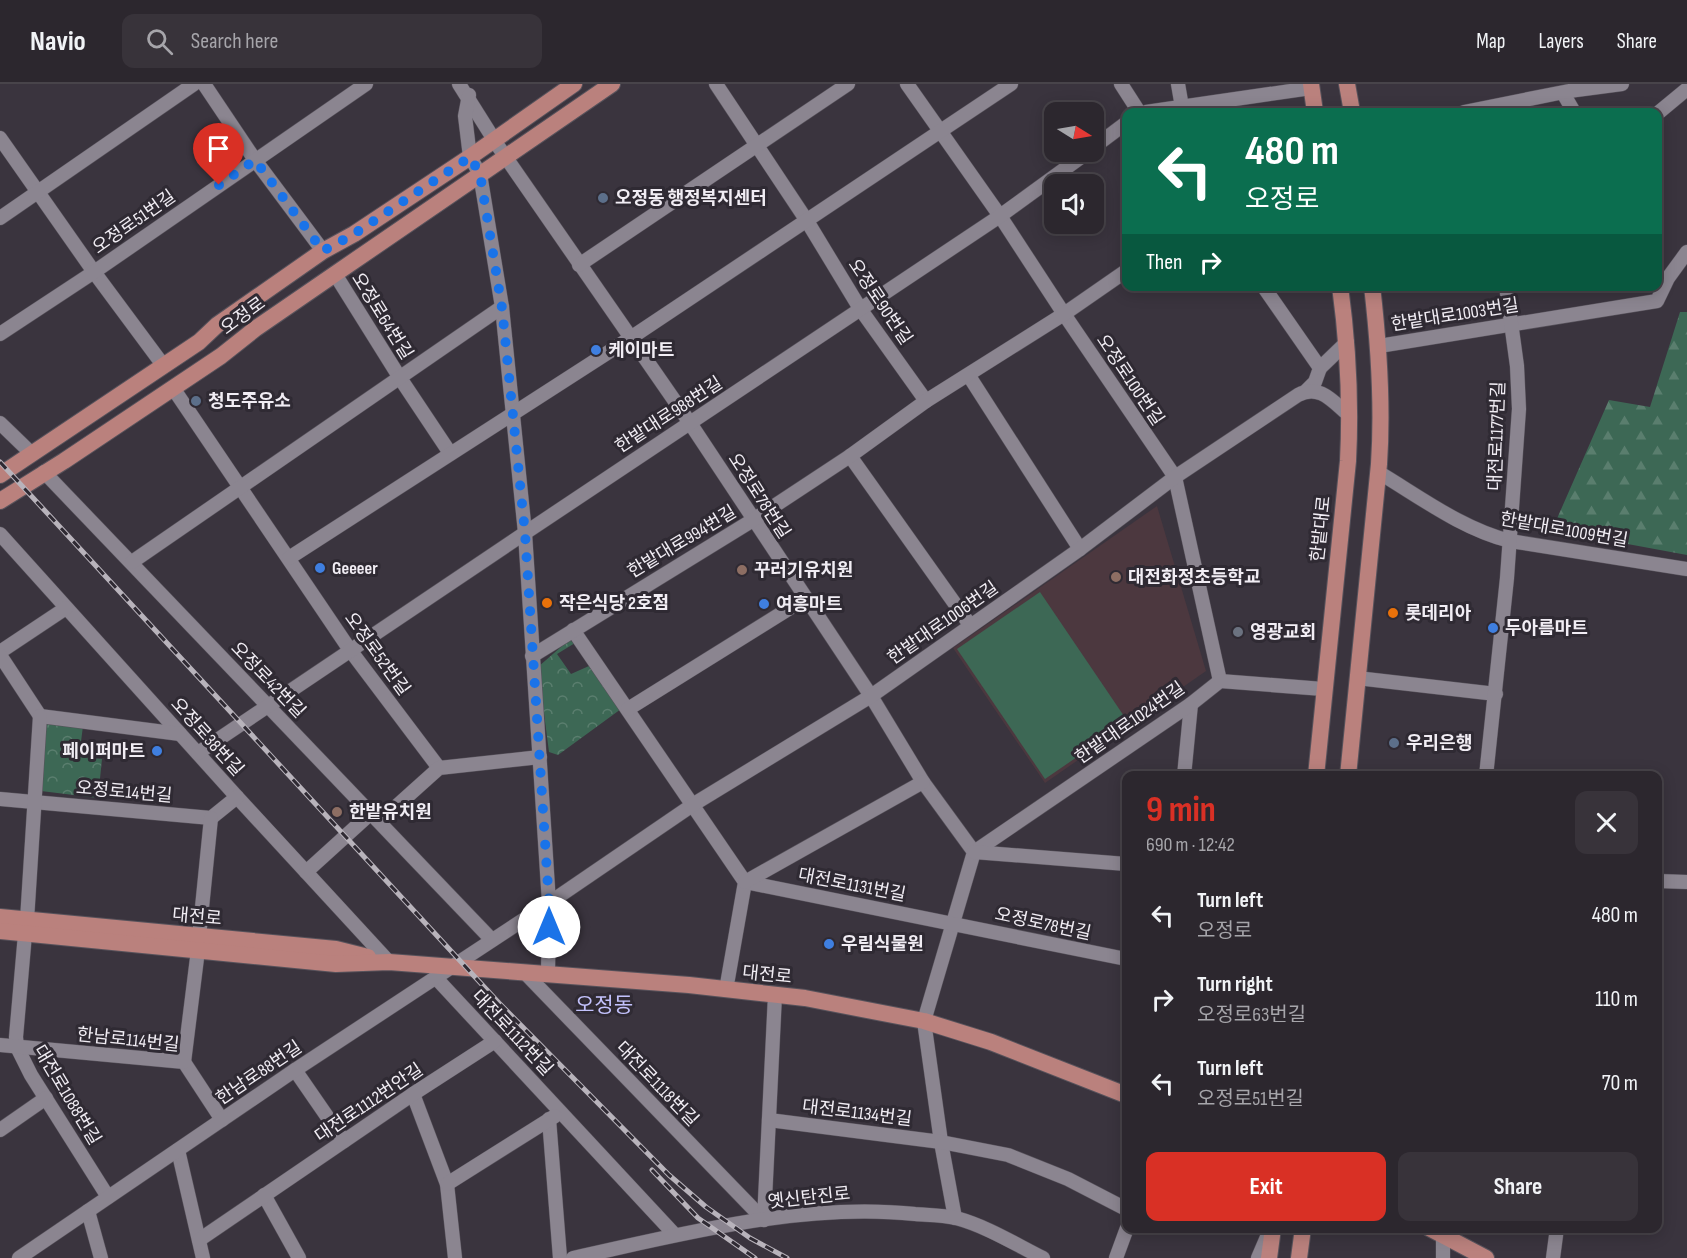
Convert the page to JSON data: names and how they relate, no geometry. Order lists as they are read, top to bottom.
{
  "streets": {
    "main road": ["오정로", "한밭대로", "대전로"],
    "street": [
      "오정로51번길",
      "오정로90번길",
      "한밭대로1003번길",
      "오정로64번길",
      "오정로100번길",
      "한밭대로988번길",
      "대전로1177번길",
      "오정로78번길",
      "한밭대로1009번길",
      "한밭대로994번길",
      "한밭대로1006번길",
      "오정로52번길",
      "오정로42번길",
      "한밭대로1024번길",
      "오정로38번길",
      "오정로14번길",
      "대전로1131번길",
      "대전로1112번길",
      "한남로114번길",
      "한남로88번길",
      "대전로1118번길",
      "대전로1088번길",
      "대전로1112번안길",
      "대전로1134번길",
      "옛신탄진로"
    ]
  },
  "crossings": [
    ["오정로51번길", "오정로"],
    ["오정로90번길", "한밭대로988번길"],
    ["오정로90번길", "한밭대로994번길"],
    ["한밭대로1003번길", "대전로1177번길"],
    ["오정로", "오정로64번길"],
    ["오정로", "오정로78번길"],
    ["오정로", "오정로52번길"],
    ["오정로", "오정로42번길"],
    ["오정로100번길", "한밭대로988번길"],
    ["오정로100번길", "한밭대로994번길"],
    ["오정로100번길", "한밭대로1006번길"],
    ["오정로100번길", "한밭대로1024번길"],
    ["한밭대로988번길", "오정로78번길"],
    ["한밭대로988번길", "오정로52번길"],
    ["한밭대로988번길", "오정로42번길"],
    ["한밭대로988번길", "오정로38번길"],
    ["대전로1177번길", "한밭대로1009번길"],
    ["오정로78번길", "한밭대로994번길"],
    ["오정로78번길", "한밭대로1006번길"],
    ["오정로78번길", "한밭대로1024번길"],
    ["오정로78번길", "대전로1131번길"],
    ["한밭대로1006번길", "오정로42번길"],
    ["한밭대로1006번길", "한남로88번길"],
    ["오정로42번길", "한남로88번길"],
    ["오정로38번길", "대전로"],
    ["오정로14번길", "대전로1088번길"],
    ["대전로", "한남로88번길"],
    ["대전로", "대전로1118번길"],
    ["대전로", "대전로1088번길"],
    ["대전로1112번길", "한남로88번길"],
    ["대전로1112번길", "대전로1112번안길"],
    ["대전로1112번길", "옛신탄진로"],
    ["한남로114번길", "한남로88번길"],
    ["한남로114번길", "대전로1088번길"],
    ["한남로88번길", "대전로1088번길"],
    ["대전로1118번길", "옛신탄진로"]
  ],
  "districts": ["오정동"],
  "places": [
    "오정동 행정복지센터",
    "케이마트",
    "청도주유소",
    "Geeeer",
    "꾸러기유치원",
    "대전화정초등학교",
    "작은식당 2호점",
    "여흥마트",
    "롯데리아",
    "두아름마트",
    "영광교회",
    "우리은행",
    "페이퍼마트",
    "한밭유치원",
    "우림식물원"
  ],
  "north": "right",
  "page": {
    "header": "Navio",
    "search": "Search here",
    "nav": ["Map", "Layers", "Share"],
    "turn": ["480 m", "오정로"],
    "then": "Then",
    "heading": ["9 min", "690 m · 12:42"],
    "list": [
      {
        "name": "Turn left",
        "note": "오정로",
        "value": "480 m"
      },
      {
        "name": "Turn right",
        "note": "오정로63번길",
        "value": "110 m"
      },
      {
        "name": "Turn left",
        "note": "오정로51번길",
        "value": "70 m"
      }
    ],
    "buttons": ["Exit", "Share"]
  }
}
